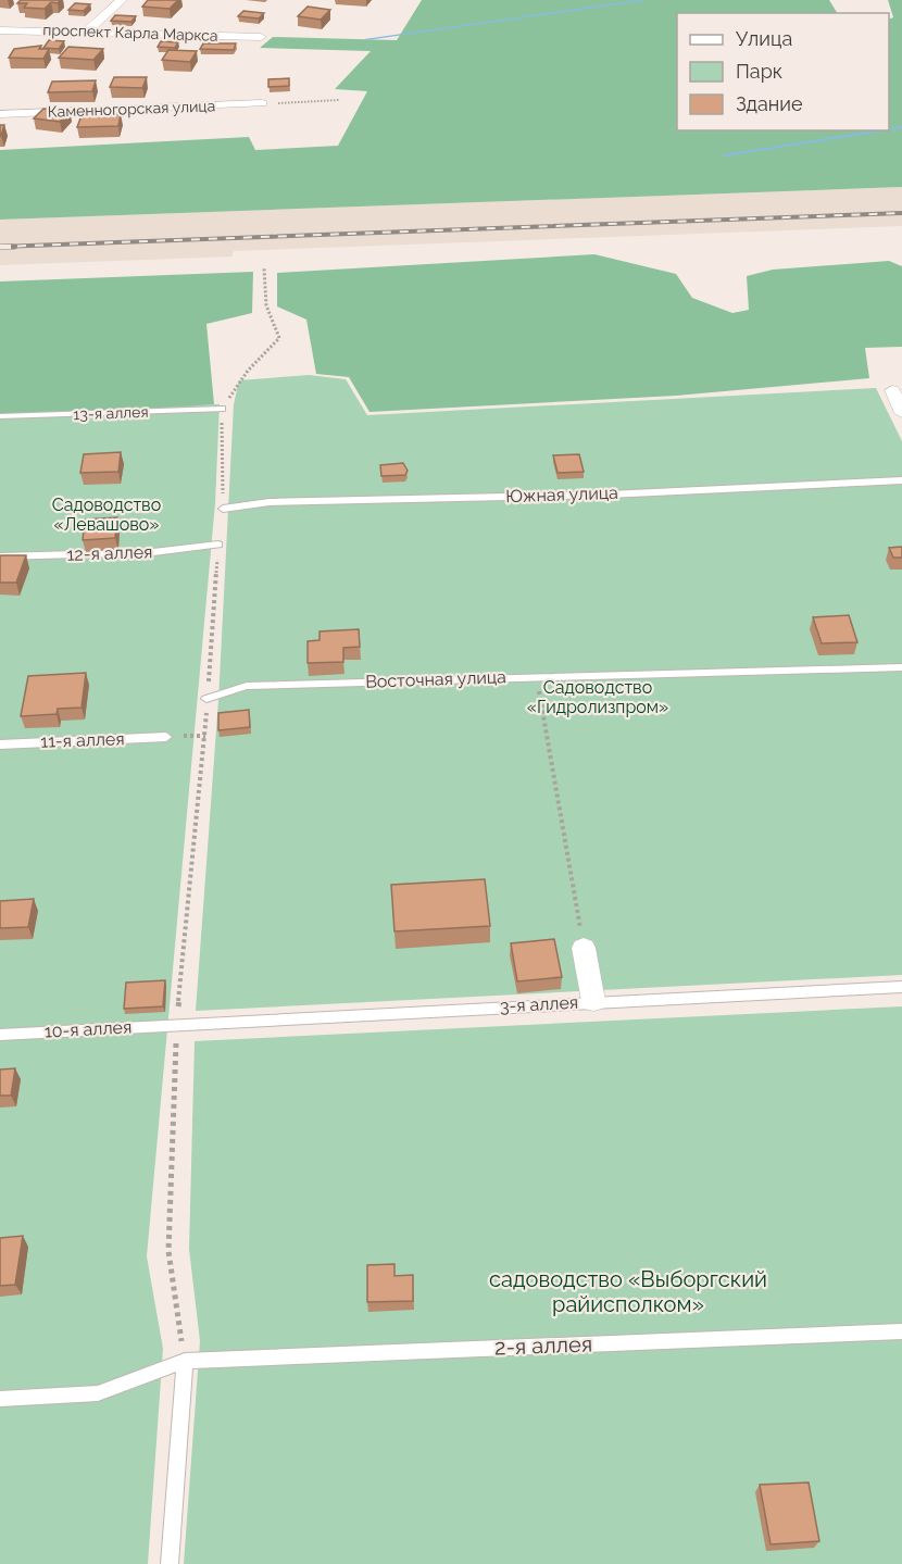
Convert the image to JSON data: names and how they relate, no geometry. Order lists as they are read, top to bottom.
{
  "streets": {
    "street": ["проспект Карла Маркса", "Каменногорская улица"],
    "lane": [
      "13-я аллея",
      "Южная улица",
      "12-я аллея",
      "Восточная улица",
      "11-я аллея",
      "3-я аллея",
      "10-я аллея",
      "2-я аллея"
    ]
  },
  "crossings": [
    ["3-я аллея", "10-я аллея"]
  ],
  "parks": ["Садоводство «Левашово»", "Садоводство «Гидролизпром»", "садоводство «Выборгский райисполком»"],
  "legend": ["Улица", "Парк", "Здание"]
}
